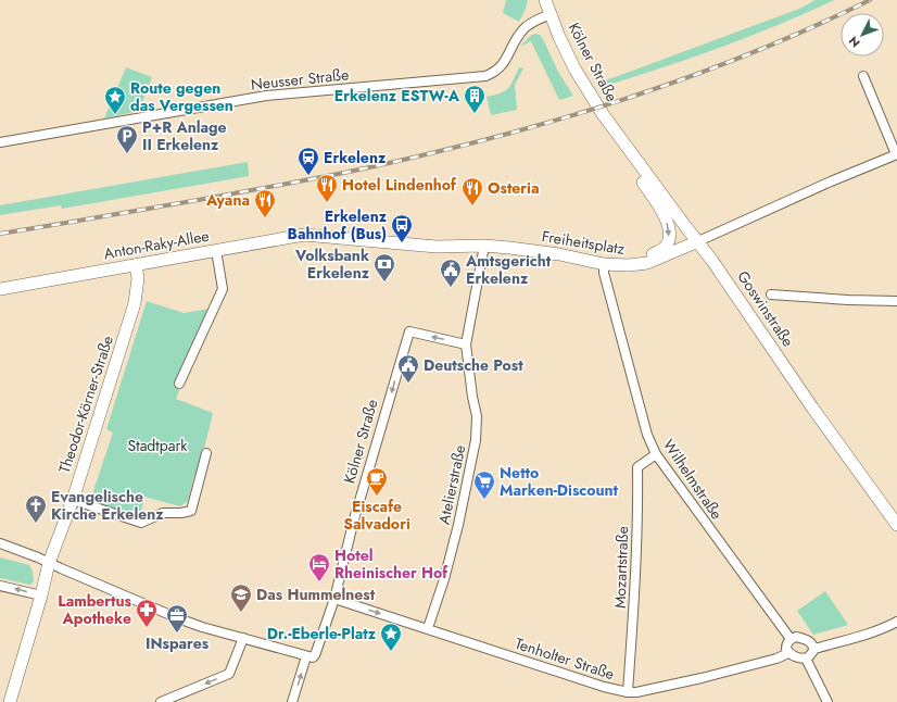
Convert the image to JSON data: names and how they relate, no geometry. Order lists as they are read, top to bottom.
{
  "streets": {
    "street": [
      "Kölner Straße",
      "Neusser Straße",
      "Freiheitsplatz",
      "Anton-Raky-Allee",
      "Goswinstraße",
      "Theodor-Körner-Straße",
      "Wilhelmstraße",
      "Atelierstraße",
      "Mozartstraße",
      "Tenholter Straße"
    ]
  },
  "crossings": [
    ["Kölner Straße", "Neusser Straße"],
    ["Kölner Straße", "Goswinstraße"],
    ["Kölner Straße", "Atelierstraße"],
    ["Kölner Straße", "Tenholter Straße"],
    ["Freiheitsplatz", "Anton-Raky-Allee"],
    ["Freiheitsplatz", "Goswinstraße"],
    ["Freiheitsplatz", "Wilhelmstraße"],
    ["Anton-Raky-Allee", "Theodor-Körner-Straße"],
    ["Wilhelmstraße", "Mozartstraße"],
    ["Wilhelmstraße", "Tenholter Straße"],
    ["Atelierstraße", "Tenholter Straße"],
    ["Mozartstraße", "Tenholter Straße"]
  ],
  "parks": ["Stadtpark"],
  "places": {
    "building": ["Erkelenz ESTW-A"],
    "place": ["Route gegen das Vergessen", "Dr.-Eberle-Platz"],
    "parking": ["P+R Anlage II Erkelenz"],
    "station": ["Erkelenz"],
    "restaurant": ["Hotel Lindenhof", "Osteria", "Ayana"],
    "bus stop": ["Erkelenz Bahnhof (Bus)"],
    "bank": ["Volksbank Erkelenz"],
    "public building": ["Amtsgericht Erkelenz", "Deutsche Post"],
    "cafe": ["Eiscafe Salvadori"],
    "supermarket": ["Netto Marken-Discount"],
    "church": ["Evangelische Kirche Erkelenz"],
    "hotel": ["Hotel Rheinischer Hof"],
    "school or university": ["Das Hummelnest"],
    "pharmacy": ["Lambertus Apotheke"],
    "office": ["INspares"]
  },
  "north": "bottom left"
}
